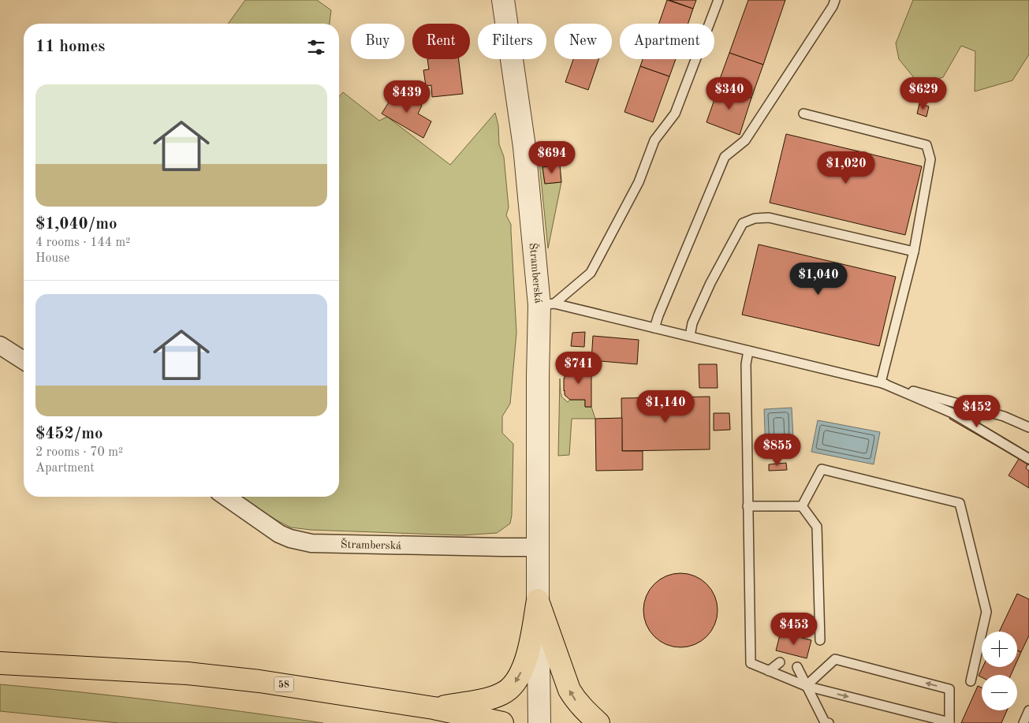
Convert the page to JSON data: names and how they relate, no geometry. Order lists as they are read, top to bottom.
{
  "streets": {
    "main road": ["58"],
    "street": ["Štramberská"]
  },
  "crossings": [
    ["Štramberská", "58"]
  ],
  "page": {
    "chip": [
      "Buy",
      "Rent",
      "Filters",
      "New",
      "Apartment"
    ],
    "heading": "11 homes",
    "list": [
      {
        "name": "$1,040/mo",
        "note": "4 rooms · 144 m² · House"
      },
      {
        "name": "$452/mo",
        "note": "2 rooms · 70 m² · Apartment"
      }
    ],
    "price": [
      "$340",
      "$629",
      "$439",
      "$694",
      "$1,020",
      "$1,040",
      "$741",
      "$1,140",
      "$452",
      "$855",
      "$453"
    ],
    "map_buttons": ["+", "−"]
  }
}
